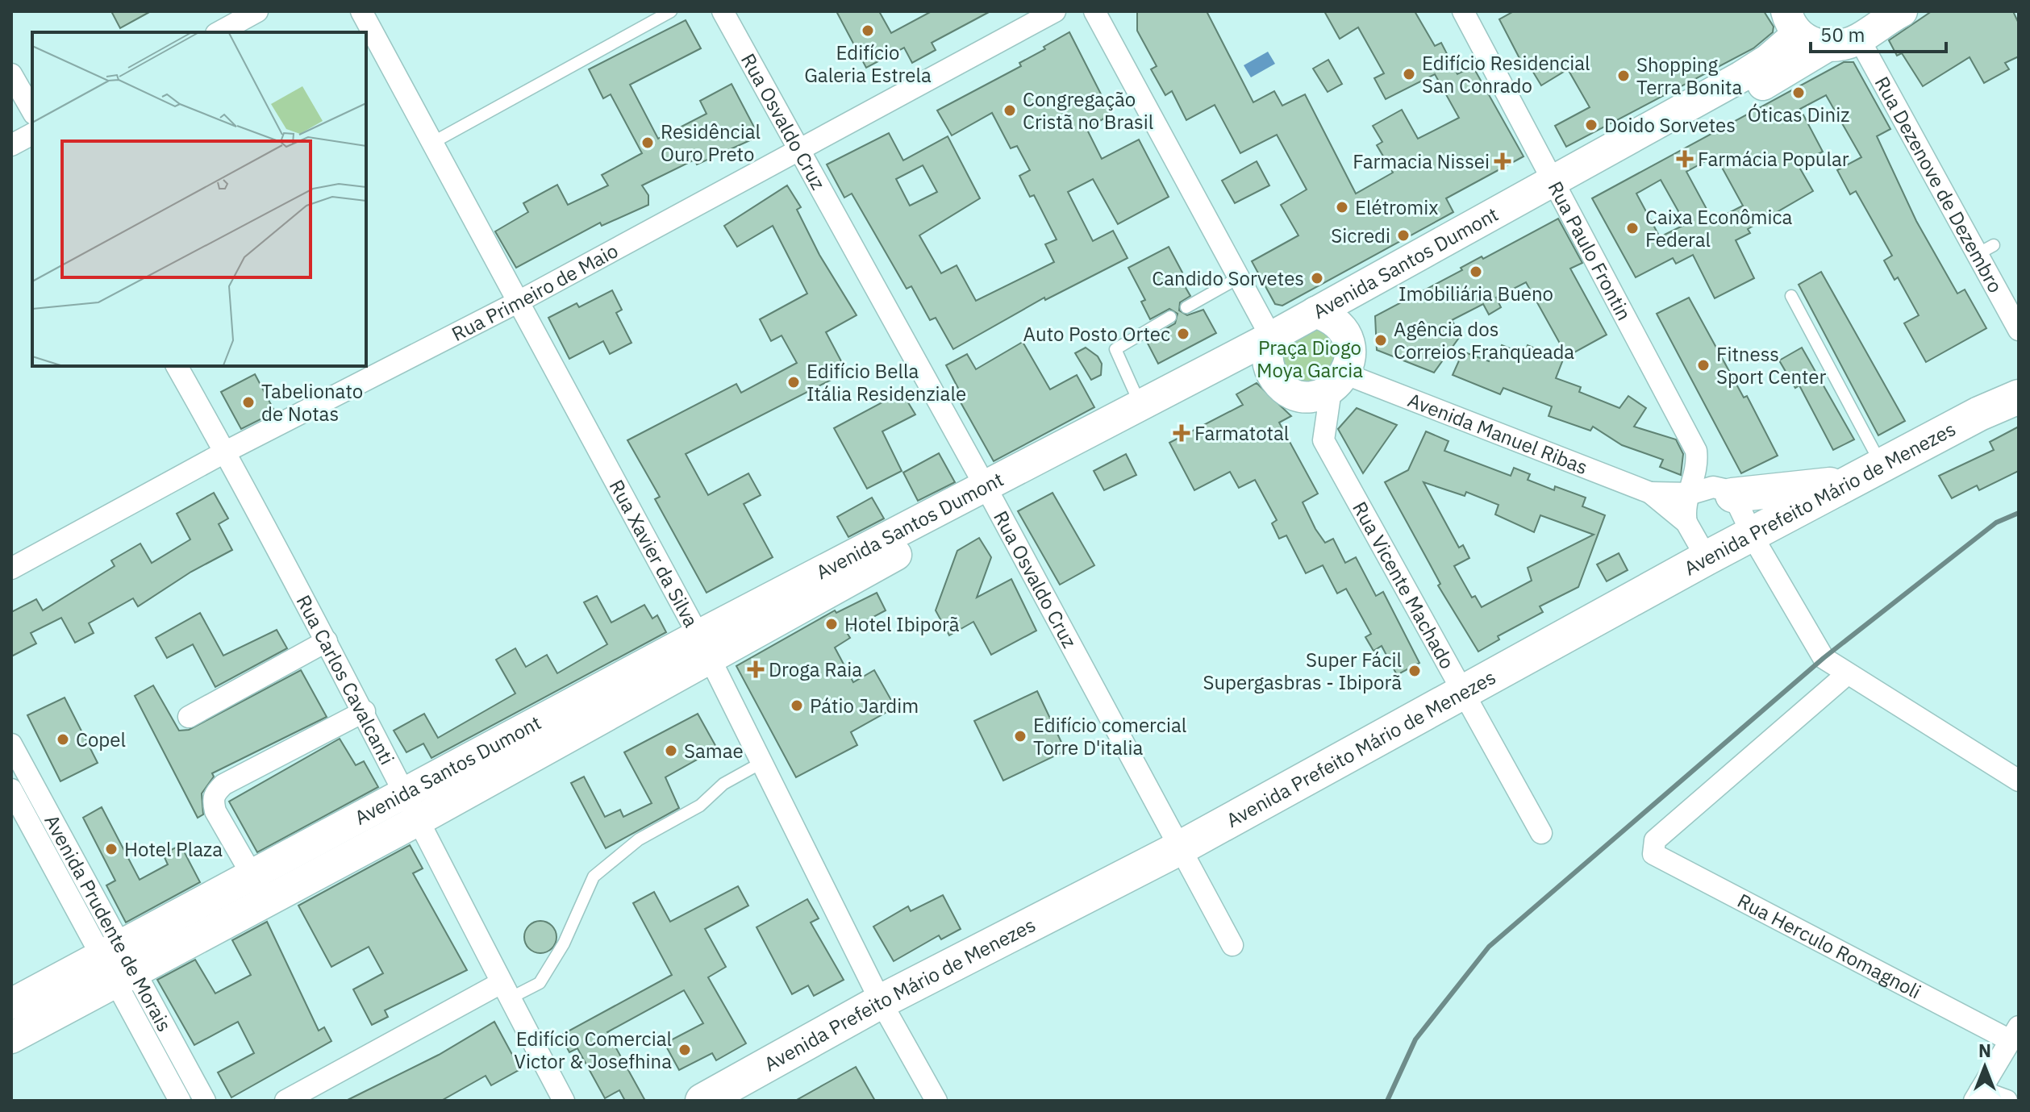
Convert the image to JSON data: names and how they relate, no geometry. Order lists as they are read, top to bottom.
{
  "streets": {
    "main road": ["Avenida Santos Dumont", "Avenida Prefeito Mário de Menezes"],
    "street": [
      "Rua Osvaldo Cruz",
      "Rua Dezenove de Dezembro",
      "Rua Paulo Frontin",
      "Rua Primeiro de Maio",
      "Avenida Manuel Ribas",
      "Rua Xavier da Silva",
      "Rua Vicente Machado",
      "Rua Carlos Cavalcanti",
      "Avenida Prudente de Morais",
      "Rua Herculo Romagnoli"
    ]
  },
  "crossings": [
    ["Rua Osvaldo Cruz", "Avenida Santos Dumont"],
    ["Rua Osvaldo Cruz", "Rua Primeiro de Maio"],
    ["Rua Osvaldo Cruz", "Avenida Prefeito Mário de Menezes"],
    ["Rua Dezenove de Dezembro", "Avenida Santos Dumont"],
    ["Rua Paulo Frontin", "Avenida Santos Dumont"],
    ["Rua Paulo Frontin", "Avenida Manuel Ribas"],
    ["Rua Paulo Frontin", "Avenida Prefeito Mário de Menezes"],
    ["Avenida Santos Dumont", "Avenida Manuel Ribas"],
    ["Avenida Santos Dumont", "Rua Xavier da Silva"],
    ["Avenida Santos Dumont", "Rua Vicente Machado"],
    ["Avenida Santos Dumont", "Rua Carlos Cavalcanti"],
    ["Avenida Santos Dumont", "Avenida Prudente de Morais"],
    ["Rua Primeiro de Maio", "Rua Xavier da Silva"],
    ["Rua Primeiro de Maio", "Rua Carlos Cavalcanti"],
    ["Avenida Manuel Ribas", "Avenida Prefeito Mário de Menezes"],
    ["Avenida Manuel Ribas", "Rua Vicente Machado"],
    ["Avenida Prefeito Mário de Menezes", "Rua Xavier da Silva"],
    ["Avenida Prefeito Mário de Menezes", "Rua Vicente Machado"]
  ],
  "parks": ["Praça Diogo Moya Garcia"],
  "places": {
    "other": [
      "Edifício Galeria Estrela",
      "Edifício Residencial San Conrado",
      "Shopping Terra Bonita",
      "Óticas Diniz",
      "Congregação Cristã no Brasil",
      "Doido Sorvetes",
      "Residêncial Ouro Preto",
      "Elétromix",
      "Caixa Econômica Federal",
      "Sicredi",
      "Imobiliária Bueno",
      "Candido Sorvetes",
      "Auto Posto Ortec",
      "Agência dos Correios Franqueada",
      "Fitness Sport Center",
      "Edifício Bella Itália Residenziale",
      "Tabelionato de Notas",
      "Hotel Ibiporã",
      "Super Fácil Supergasbras - Ibiporã",
      "Pátio Jardim",
      "Edifício comercial Torre D'italia",
      "Copel",
      "Samae",
      "Hotel Plaza",
      "Edifício Comercial Victor & Josefhina"
    ],
    "health": [
      "Farmácia Popular",
      "Farmacia Nissei",
      "Farmatotal",
      "Droga Raia"
    ]
  },
  "scale_bar": "50 m",
  "north": "top"
}
